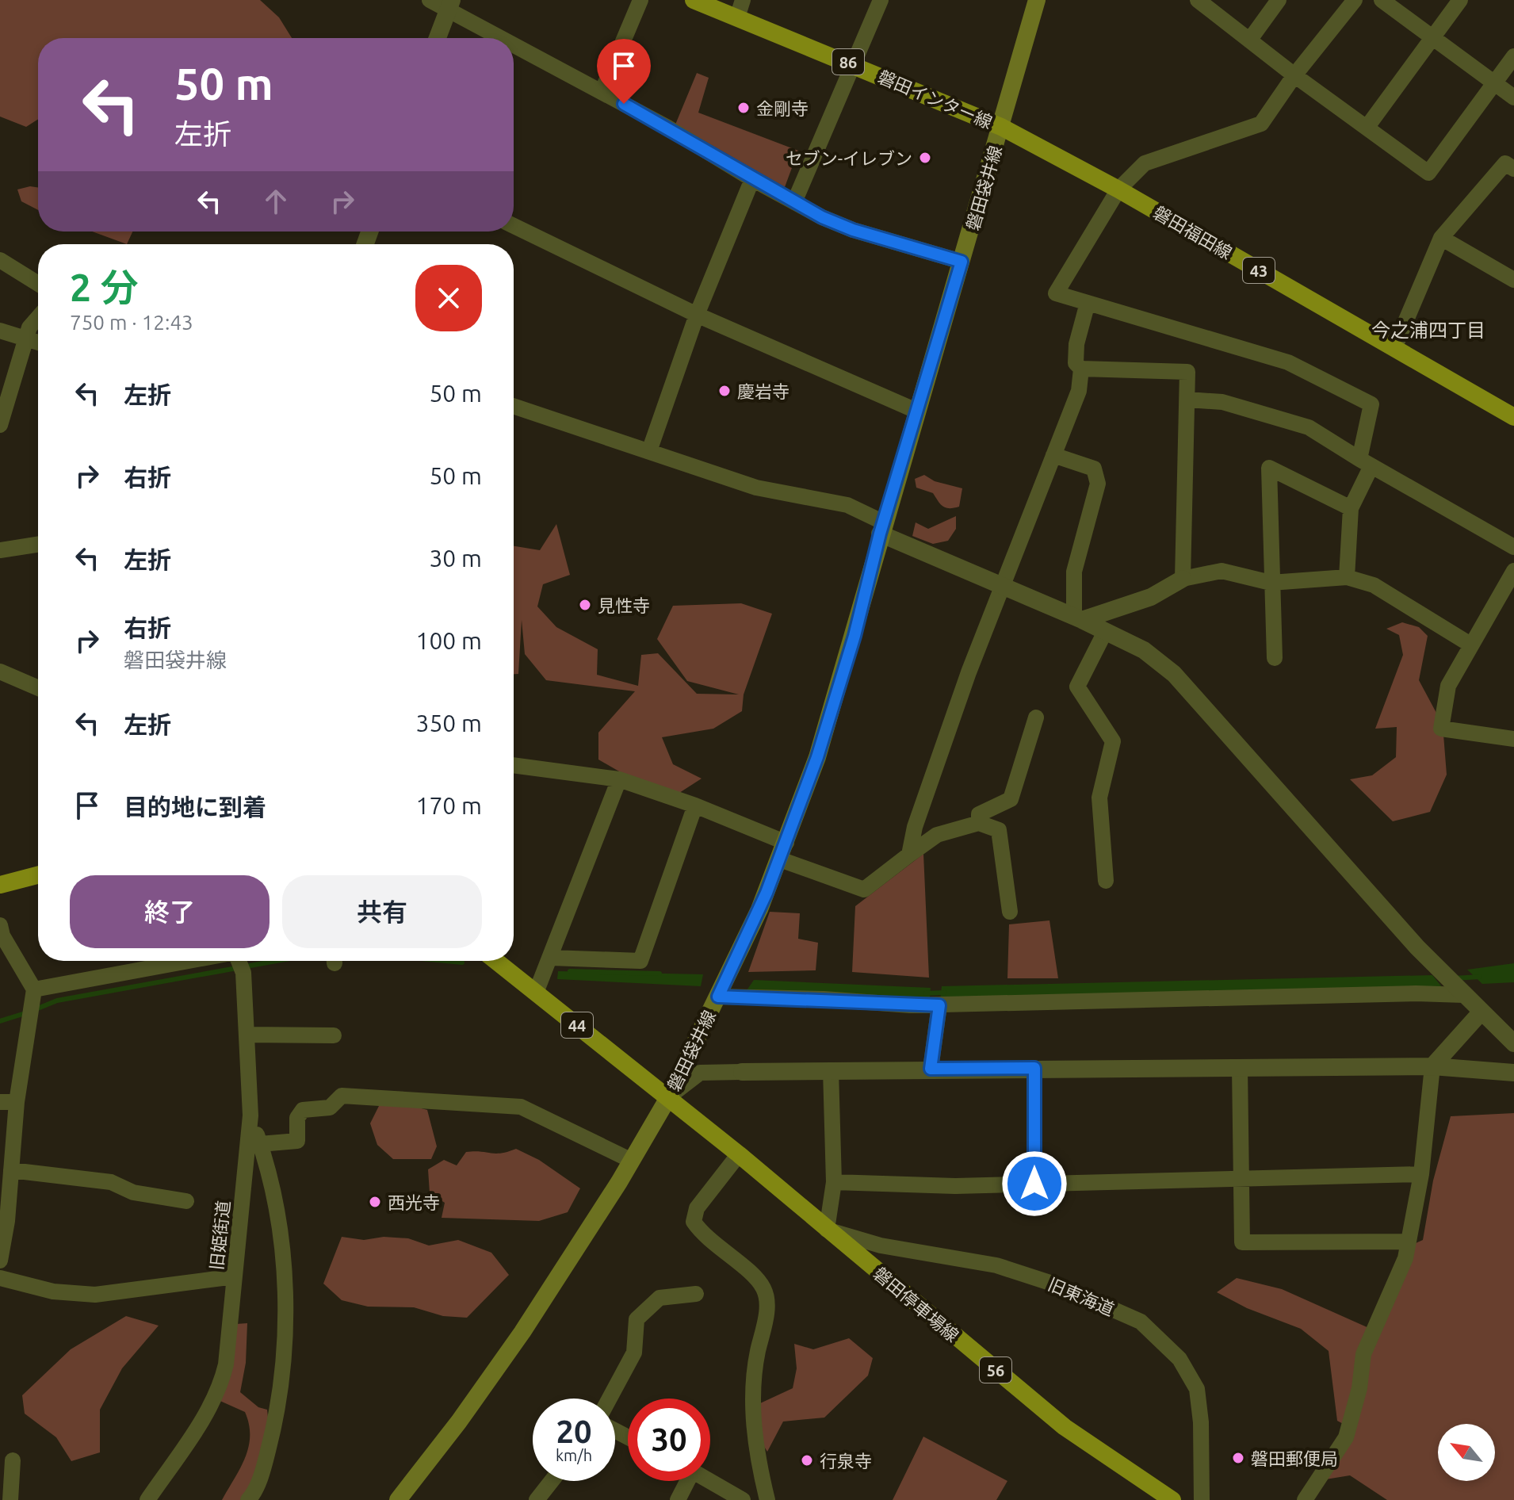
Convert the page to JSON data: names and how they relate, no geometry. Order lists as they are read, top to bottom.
{
  "streets": {
    "main road": [
      "86",
      "磐田インター線",
      "磐田袋井線",
      "磐田福田線",
      "43",
      "44",
      "磐田停車場線",
      "56"
    ],
    "street": ["旧姫街道", "旧東海道"]
  },
  "crossings": [
    ["磐田インター線", "磐田袋井線"],
    ["磐田インター線", "磐田福田線"],
    ["磐田袋井線", "磐田福田線"],
    ["磐田袋井線", "44"],
    ["磐田袋井線", "磐田停車場線"],
    ["44", "磐田停車場線"],
    ["旧東海道", "磐田停車場線"]
  ],
  "districts": ["今之浦四丁目"],
  "places": [
    "金剛寺",
    "セブン-イレブン",
    "慶岩寺",
    "見性寺",
    "西光寺",
    "磐田郵便局",
    "行泉寺"
  ],
  "north": "top left",
  "page": {
    "turn": ["50 m", "左折"],
    "heading": ["2 分", "750 m · 12:43"],
    "list": [
      {
        "name": "左折",
        "value": "50 m"
      },
      {
        "name": "右折",
        "value": "50 m"
      },
      {
        "name": "左折",
        "value": "30 m"
      },
      {
        "name": "右折",
        "note": "磐田袋井線",
        "value": "100 m"
      },
      {
        "name": "左折",
        "value": "350 m"
      },
      {
        "name": "目的地に到着",
        "value": "170 m"
      }
    ],
    "buttons": ["終了", "共有"],
    "speed": "20 km/h",
    "limit": "30"
  }
}
